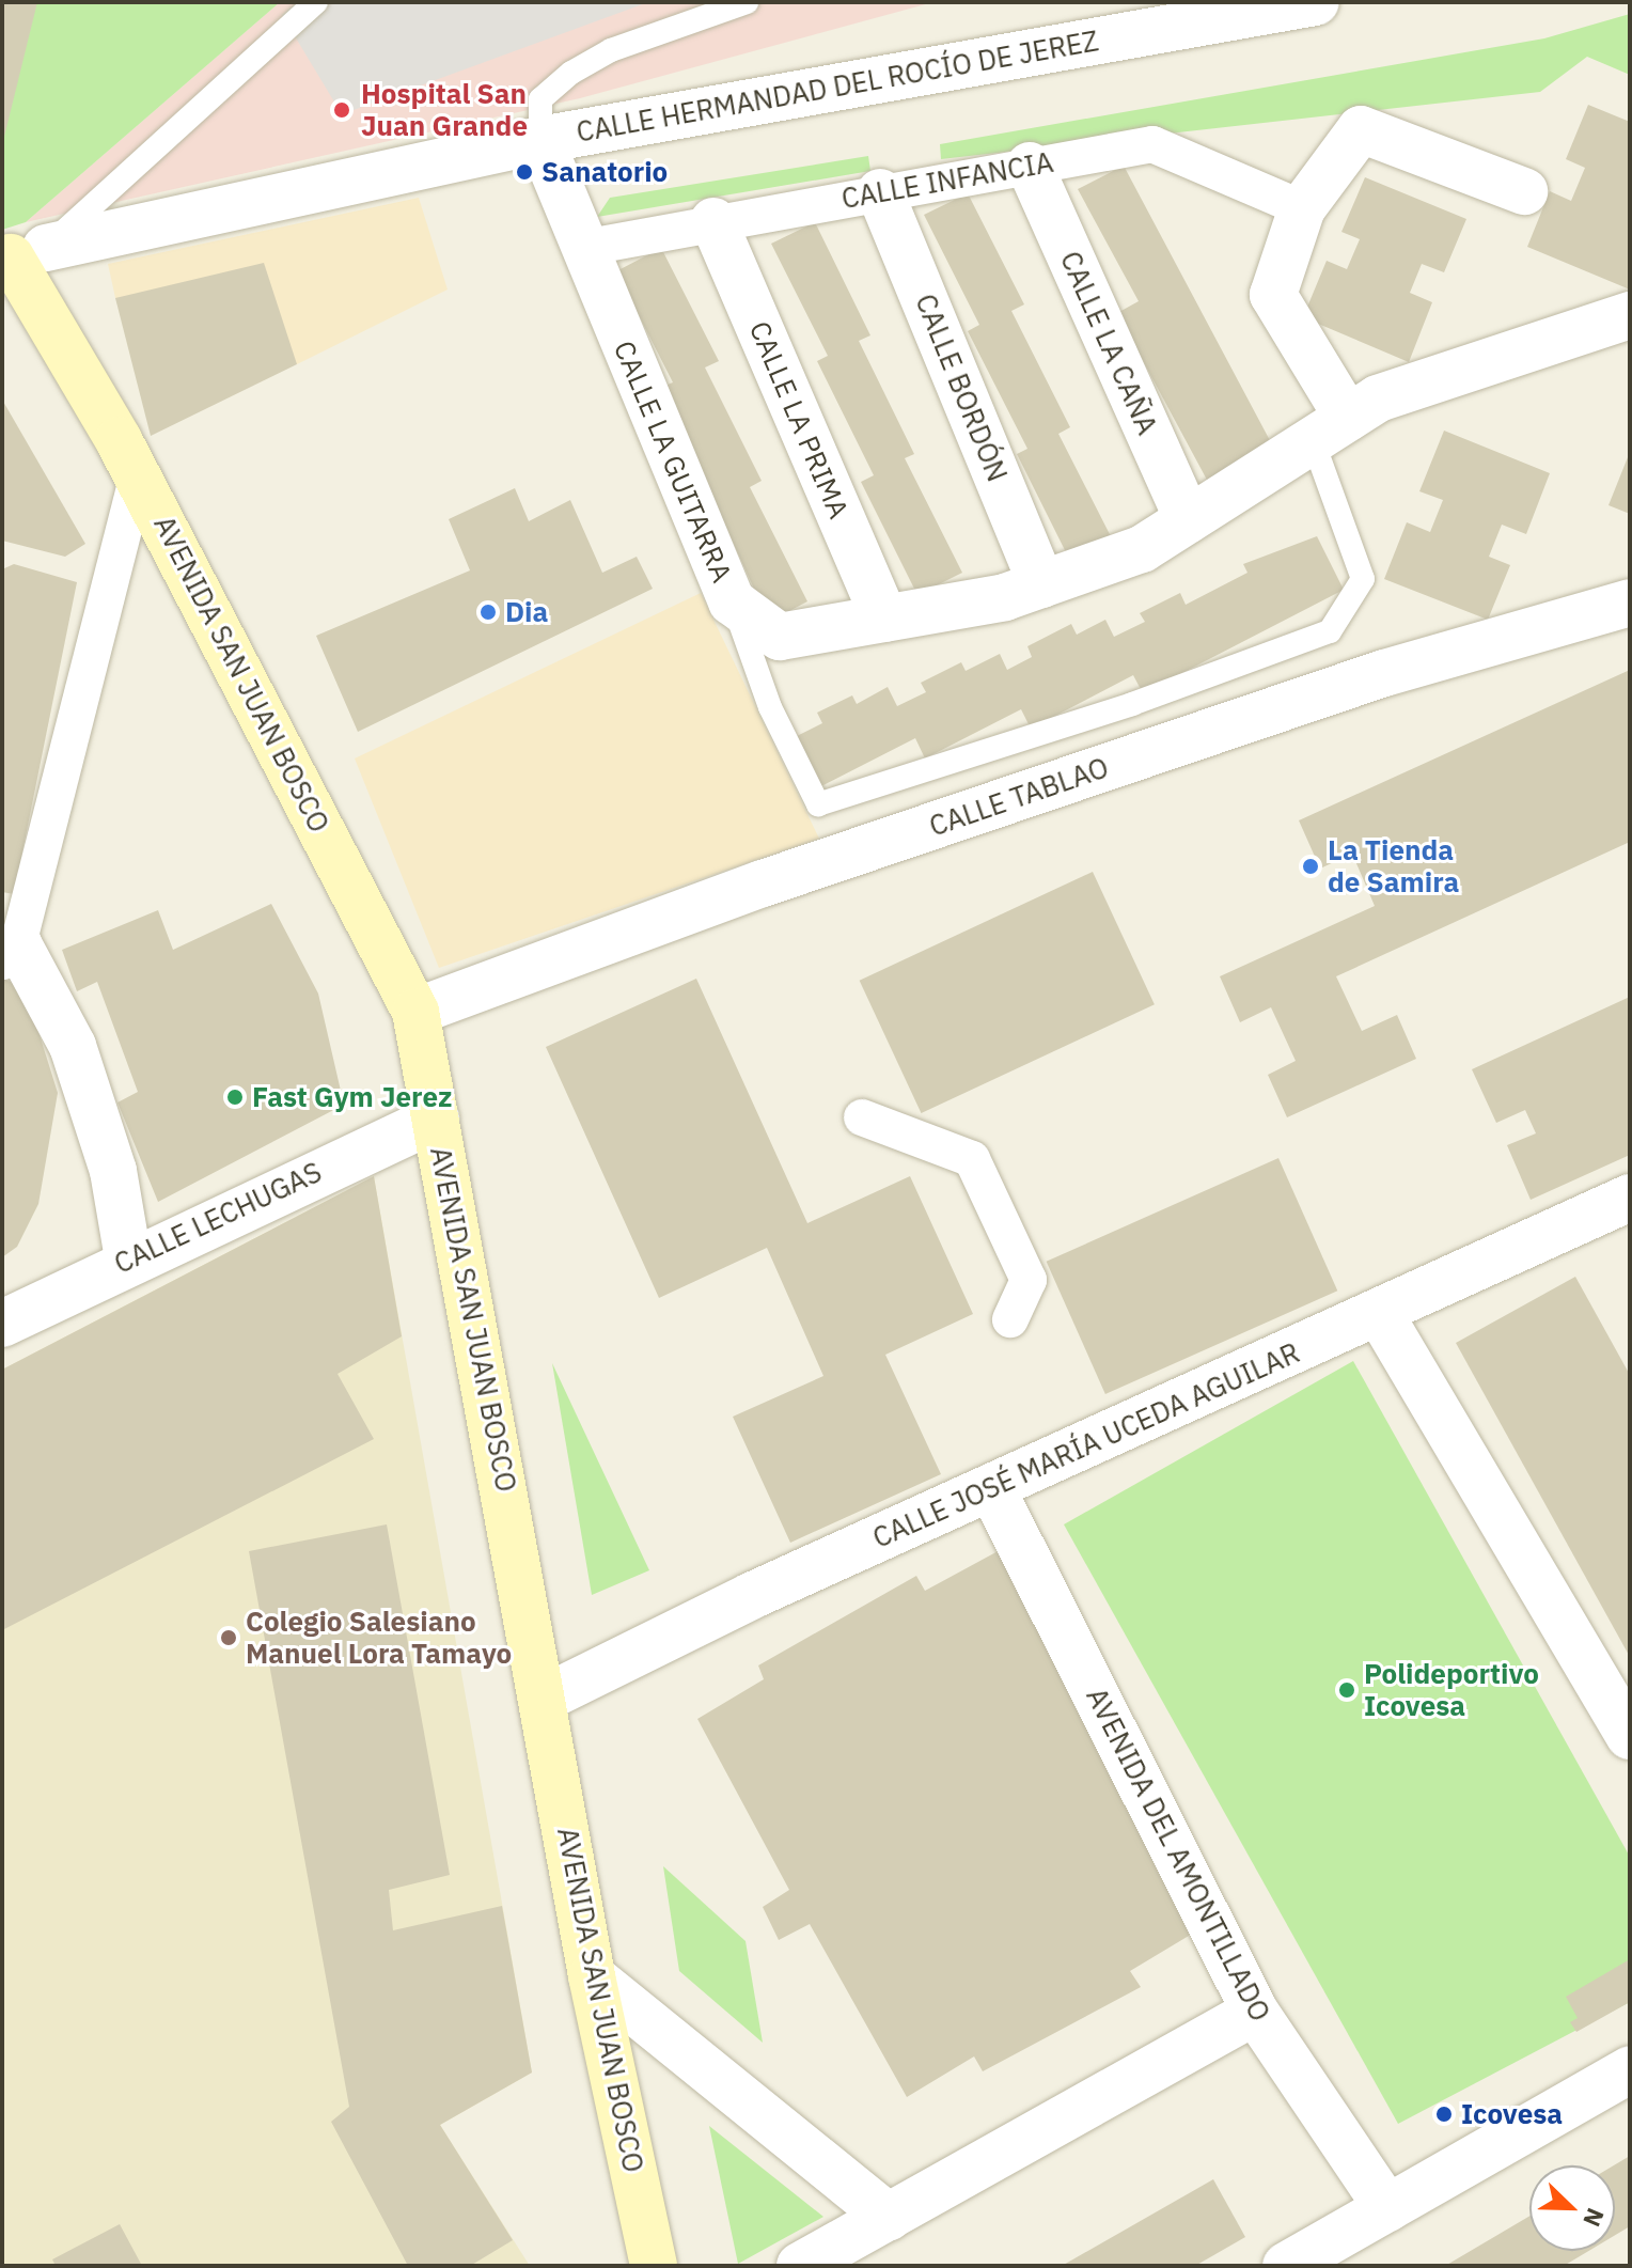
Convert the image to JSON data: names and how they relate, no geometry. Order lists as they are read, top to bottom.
{
  "streets": {
    "main road": ["AVENIDA SAN JUAN BOSCO"],
    "street": [
      "CALLE HERMANDAD DEL ROCÍO DE JEREZ",
      "CALLE INFANCIA",
      "CALLE LA CAÑA",
      "CALLE BORDÓN",
      "CALLE LA PRIMA",
      "CALLE LA GUITARRA",
      "CALLE TABLAO",
      "CALLE LECHUGAS",
      "CALLE JOSÉ MARÍA UCEDA AGUILAR",
      "AVENIDA DEL AMONTILLADO"
    ]
  },
  "crossings": [
    ["CALLE HERMANDAD DEL ROCÍO DE JEREZ", "CALLE LA GUITARRA"],
    ["CALLE HERMANDAD DEL ROCÍO DE JEREZ", "AVENIDA SAN JUAN BOSCO"],
    ["CALLE INFANCIA", "CALLE LA CAÑA"],
    ["CALLE INFANCIA", "CALLE BORDÓN"],
    ["CALLE INFANCIA", "CALLE LA PRIMA"],
    ["CALLE INFANCIA", "CALLE LA GUITARRA"],
    ["CALLE LA CAÑA", "CALLE LA GUITARRA"],
    ["CALLE BORDÓN", "CALLE LA GUITARRA"],
    ["CALLE LA PRIMA", "CALLE LA GUITARRA"],
    ["AVENIDA SAN JUAN BOSCO", "CALLE TABLAO"],
    ["AVENIDA SAN JUAN BOSCO", "CALLE LECHUGAS"],
    ["AVENIDA SAN JUAN BOSCO", "CALLE JOSÉ MARÍA UCEDA AGUILAR"],
    ["CALLE JOSÉ MARÍA UCEDA AGUILAR", "AVENIDA DEL AMONTILLADO"]
  ],
  "places": [
    "Hospital San Juan Grande",
    "Sanatorio",
    "Dia",
    "La Tienda de Samira",
    "Fast Gym Jerez",
    "Colegio Salesiano Manuel Lora Tamayo",
    "Polideportivo Icovesa",
    "Icovesa"
  ],
  "north": "bottom right"
}
